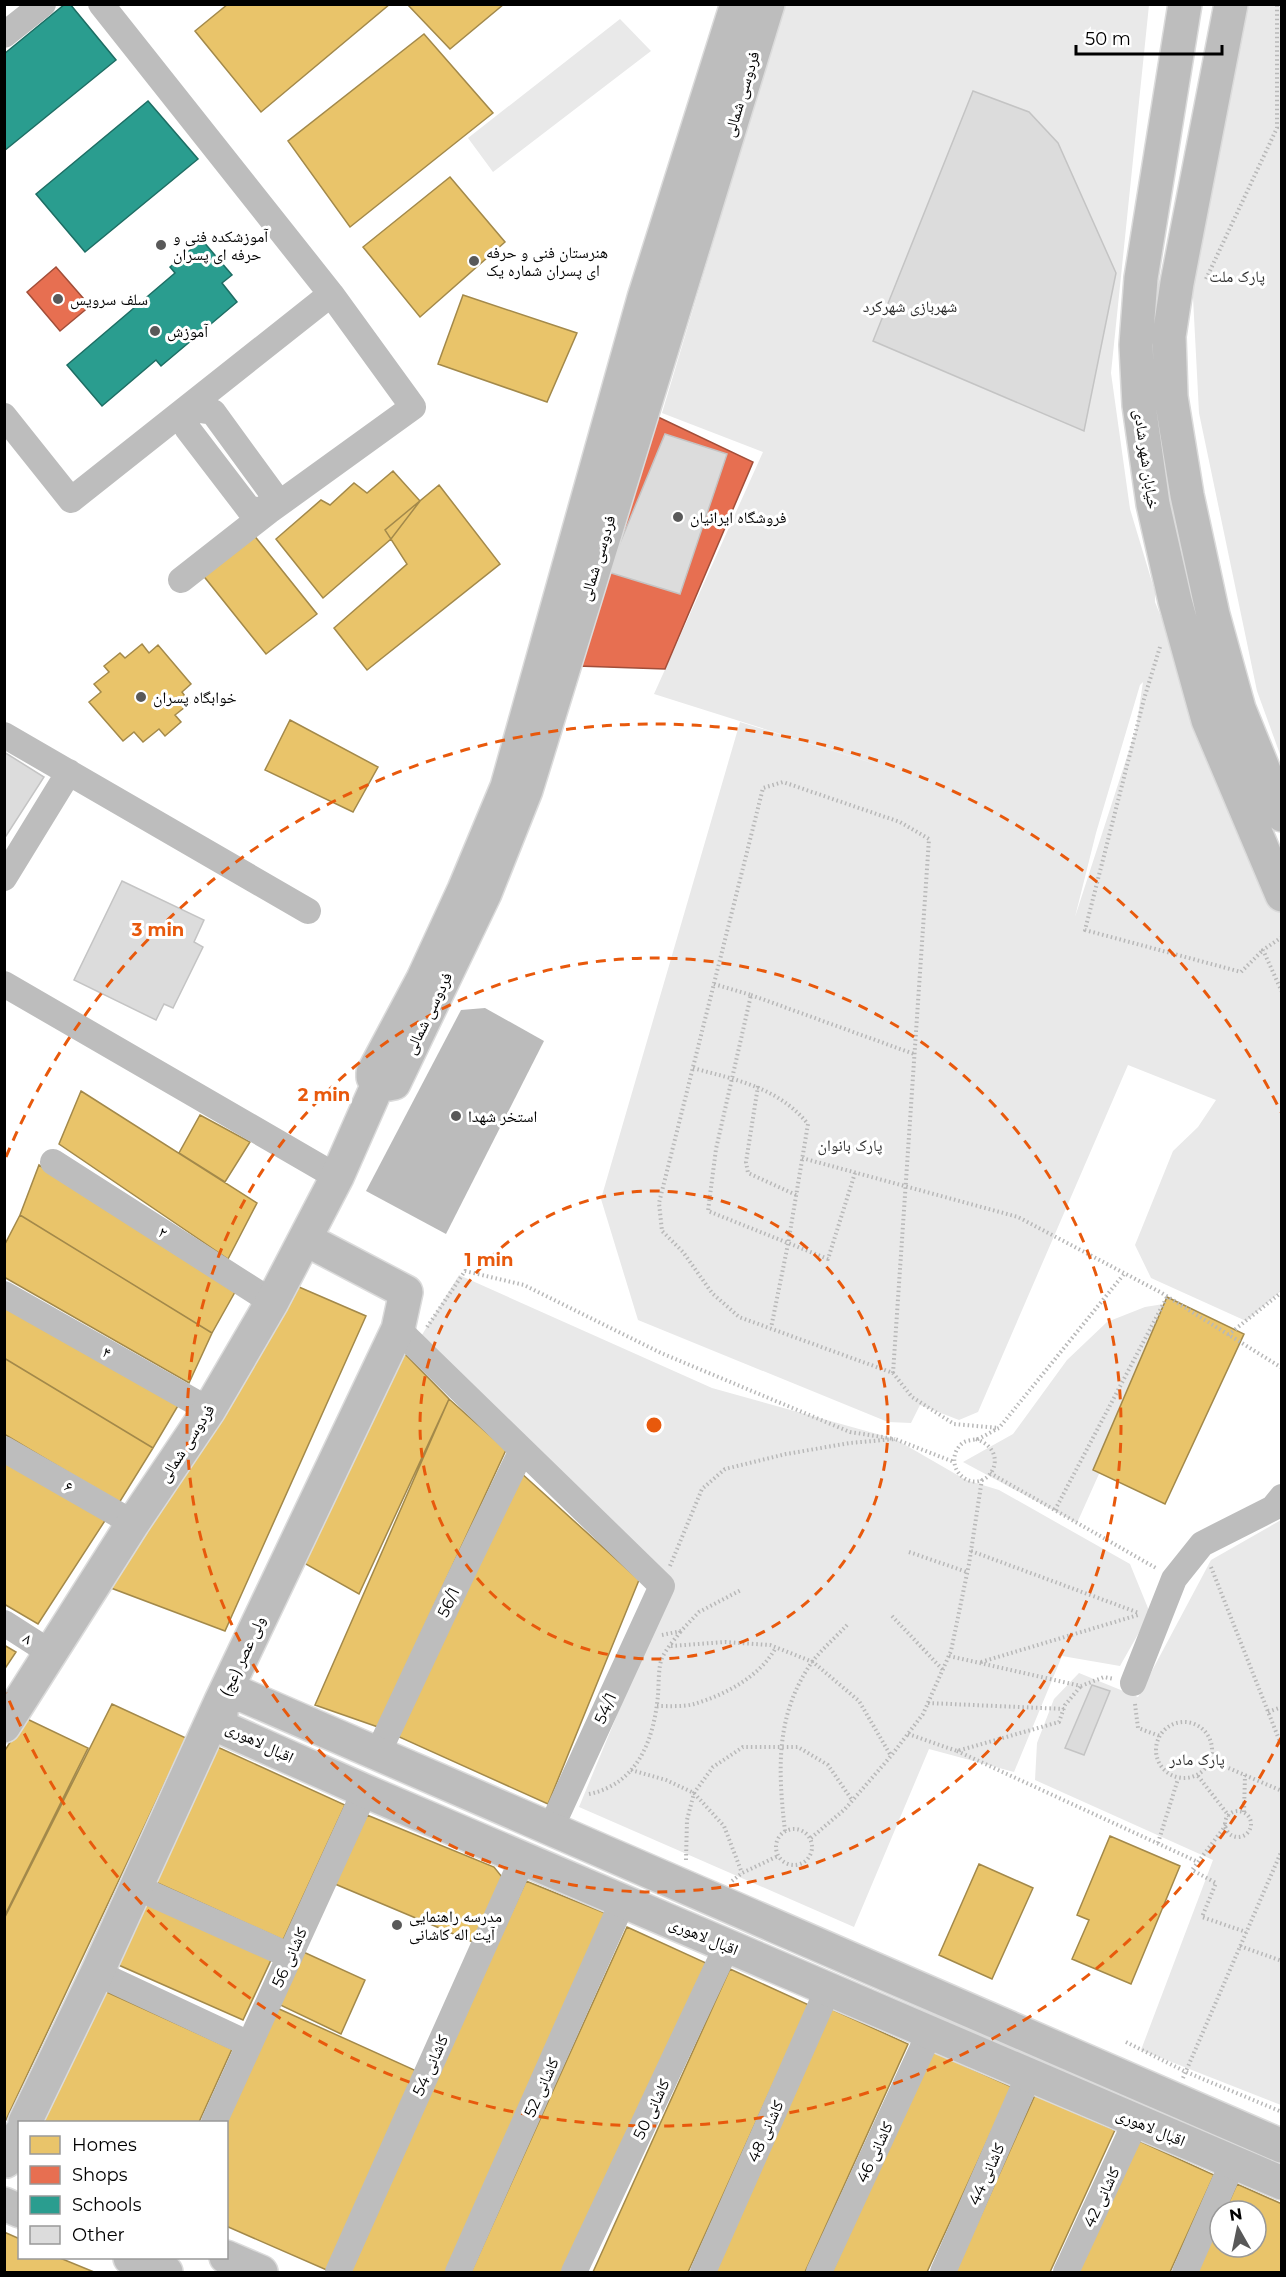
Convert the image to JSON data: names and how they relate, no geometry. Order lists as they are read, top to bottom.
{
  "streets": {
    "main road": [
      "فردوسی شمالی",
      "خیابان شهر شادی",
      "ولی عصر (عج)",
      "اقبال لاهوری"
    ],
    "street": [
      "۲",
      "۴",
      "۶",
      "56/1",
      "۸",
      "54/1",
      "کاشانی 56",
      "کاشانی 54",
      "کاشانی 52",
      "کاشانی 50",
      "کاشانی 48",
      "کاشانی 46",
      "کاشانی 44",
      "کاشانی 42"
    ]
  },
  "crossings": [
    ["فردوسی شمالی", "۲"],
    ["فردوسی شمالی", "۴"],
    ["فردوسی شمالی", "۶"],
    ["فردوسی شمالی", "۸"],
    ["فردوسی شمالی", "ولی عصر (عج)"],
    ["56/1", "اقبال لاهوری"],
    ["ولی عصر (عج)", "اقبال لاهوری"],
    ["54/1", "اقبال لاهوری"],
    ["اقبال لاهوری", "کاشانی 56"],
    ["اقبال لاهوری", "کاشانی 54"],
    ["اقبال لاهوری", "کاشانی 52"],
    ["اقبال لاهوری", "کاشانی 50"],
    ["اقبال لاهوری", "کاشانی 48"],
    ["اقبال لاهوری", "کاشانی 46"],
    ["اقبال لاهوری", "کاشانی 44"],
    ["اقبال لاهوری", "کاشانی 42"]
  ],
  "parks": [
    "پارک ملت",
    "شهربازی شهرکرد",
    "پارک بانوان",
    "پارک مادر"
  ],
  "places": [
    "آموزشکده فنی و حرفه ای پسران",
    "هنرستان فنی و حرفه ای پسران شماره یک",
    "سلف سرویس",
    "آموزش",
    "فروشگاه ایرانیان",
    "خوابگاه پسران",
    "استخر شهدا",
    "مدرسه راهنمایی آیت اله کاشانی"
  ],
  "legend": [
    "Homes",
    "Shops",
    "Schools",
    "Other"
  ],
  "scale_bar": "50 m",
  "north": "top",
  "rings": ["3 min", "2 min", "1 min"]
}
